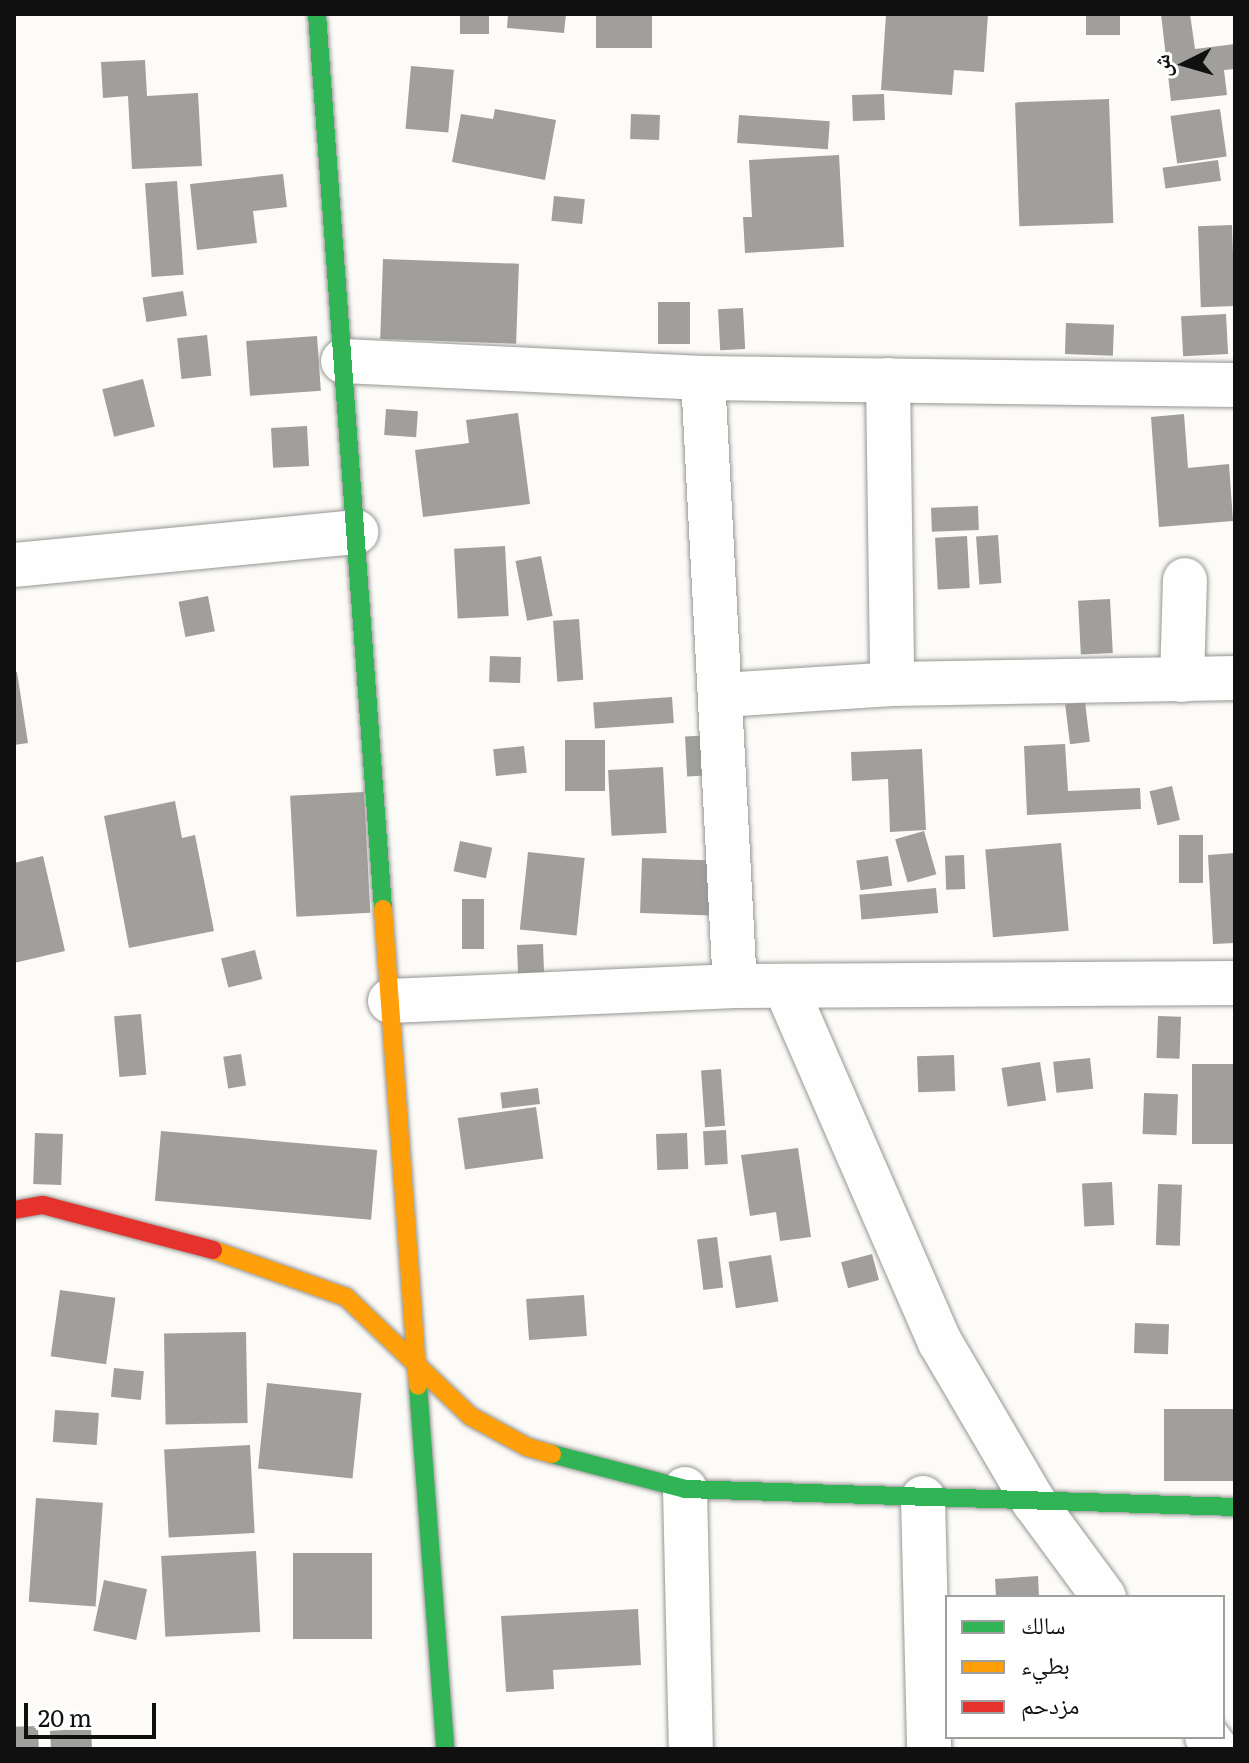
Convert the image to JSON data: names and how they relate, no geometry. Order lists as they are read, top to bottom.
{
  "legend": ["سالك", "بطيء", "مزدحم"],
  "scale_bar": "20 m",
  "north": "left"
}
